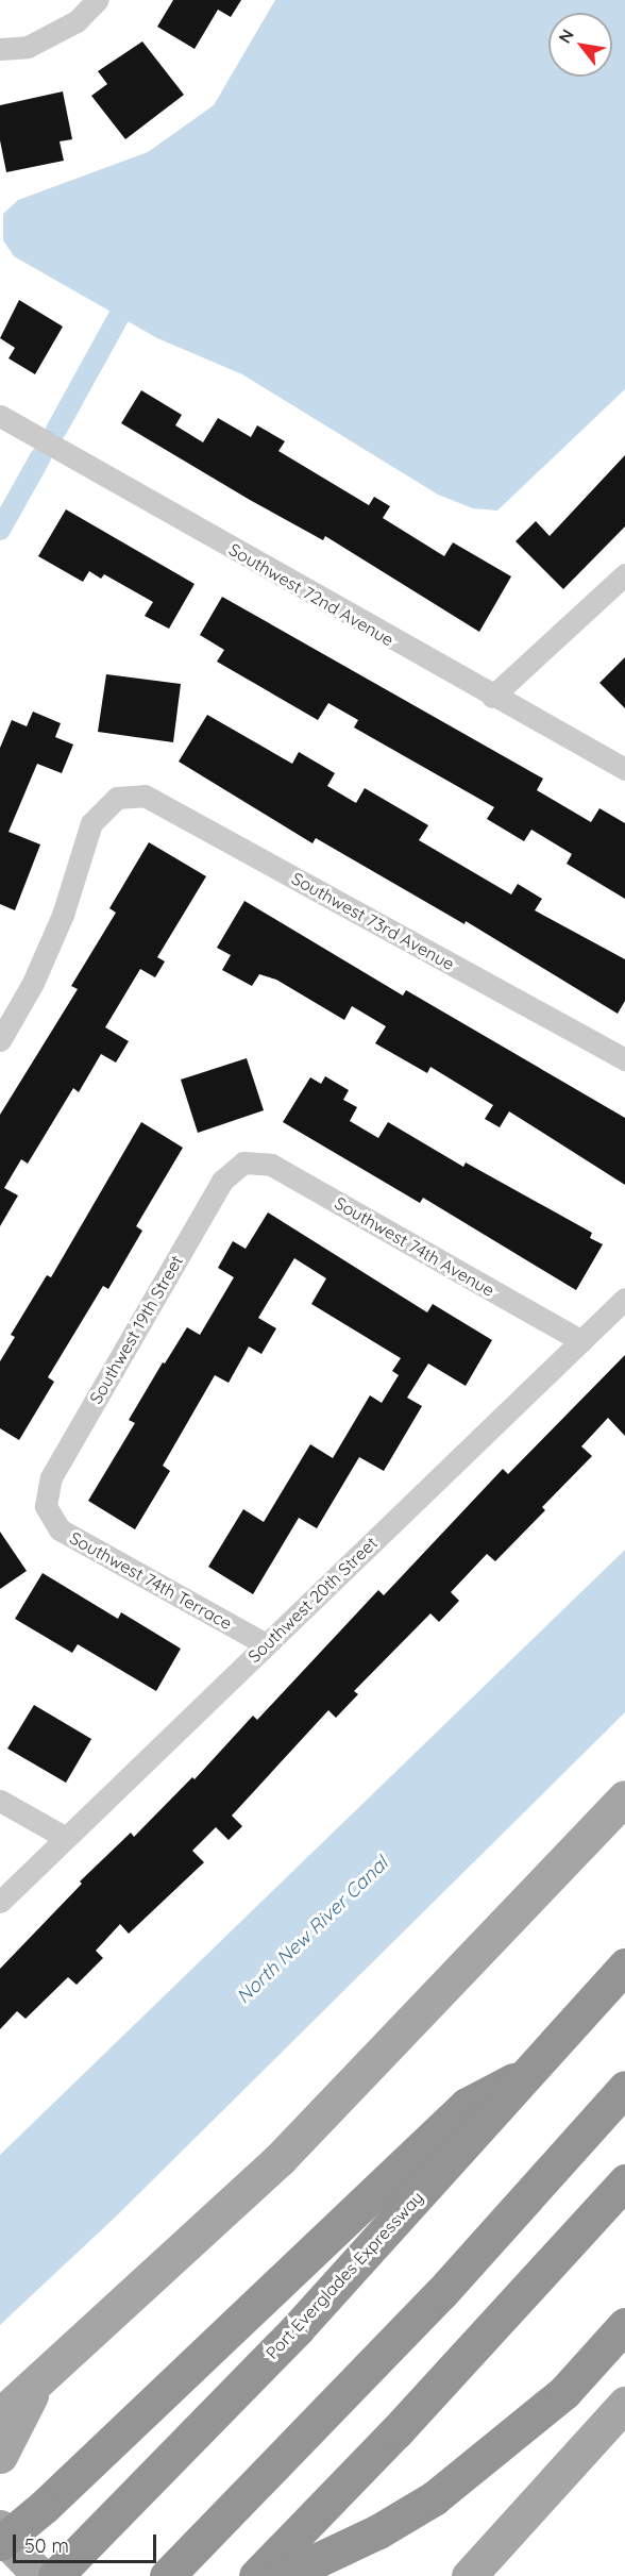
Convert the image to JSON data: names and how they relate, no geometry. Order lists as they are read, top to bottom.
{
  "streets": {
    "highway": ["Port Everglades Expressway"],
    "street": [
      "Southwest 72nd Avenue",
      "Southwest 73rd Avenue",
      "Southwest 74th Avenue",
      "Southwest 19th Street",
      "Southwest 74th Terrace",
      "Southwest 20th Street"
    ]
  },
  "crossings": [
    ["Southwest 74th Avenue", "Southwest 19th Street"],
    ["Southwest 74th Avenue", "Southwest 20th Street"],
    ["Southwest 19th Street", "Southwest 74th Terrace"],
    ["Southwest 74th Terrace", "Southwest 20th Street"]
  ],
  "water": ["North New River Canal"],
  "scale_bar": "50 m",
  "north": "top left"
}
